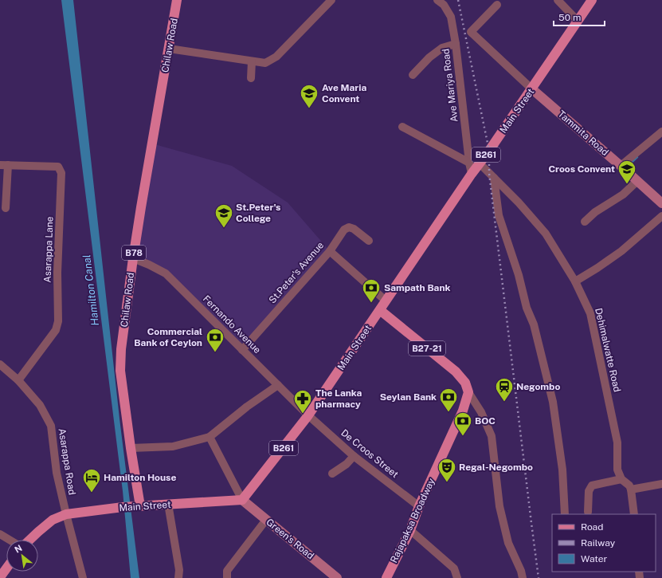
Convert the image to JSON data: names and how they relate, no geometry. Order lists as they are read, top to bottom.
{
  "streets": {
    "main road": [
      "Chilaw Road",
      "Main Street",
      "B261",
      "B78",
      "B27-21",
      "Rajapaksa Broadway"
    ],
    "street": [
      "Ave Mariya Road",
      "Tammita Road",
      "Asarappa Lane",
      "St.Peter's Avenue",
      "Fernando Avenue",
      "Dehimalwatte Road",
      "De Croos Street",
      "Asarappa Road",
      "Green's Road"
    ]
  },
  "crossings": [
    ["Chilaw Road", "Main Street"],
    ["Chilaw Road", "Fernando Avenue"],
    ["Ave Mariya Road", "Main Street"],
    ["Main Street", "Tammita Road"],
    ["Main Street", "Fernando Avenue"],
    ["Main Street", "B27-21"],
    ["Main Street", "Dehimalwatte Road"],
    ["Main Street", "De Croos Street"],
    ["Main Street", "Asarappa Road"],
    ["Main Street", "Green's Road"],
    ["Asarappa Lane", "Asarappa Road"],
    ["St.Peter's Avenue", "Fernando Avenue"],
    ["Fernando Avenue", "De Croos Street"],
    ["B27-21", "Rajapaksa Broadway"],
    ["De Croos Street", "Rajapaksa Broadway"]
  ],
  "water": ["Hamilton Canal"],
  "places": {
    "school or university": ["Ave Maria Convent", "Croos Convent", "St.Peter's College"],
    "bank": [
      "Sampath Bank",
      "Commercial Bank of Ceylon",
      "Seylan Bank",
      "BOC"
    ],
    "station": ["Negombo"],
    "pharmacy": ["The Lanka pharmacy"],
    "theatre": ["Regal-Negombo"],
    "hotel": ["Hamilton House"]
  },
  "legend": ["Road", "Railway", "Water"],
  "scale_bar": "50 m",
  "north": "top left"
}
